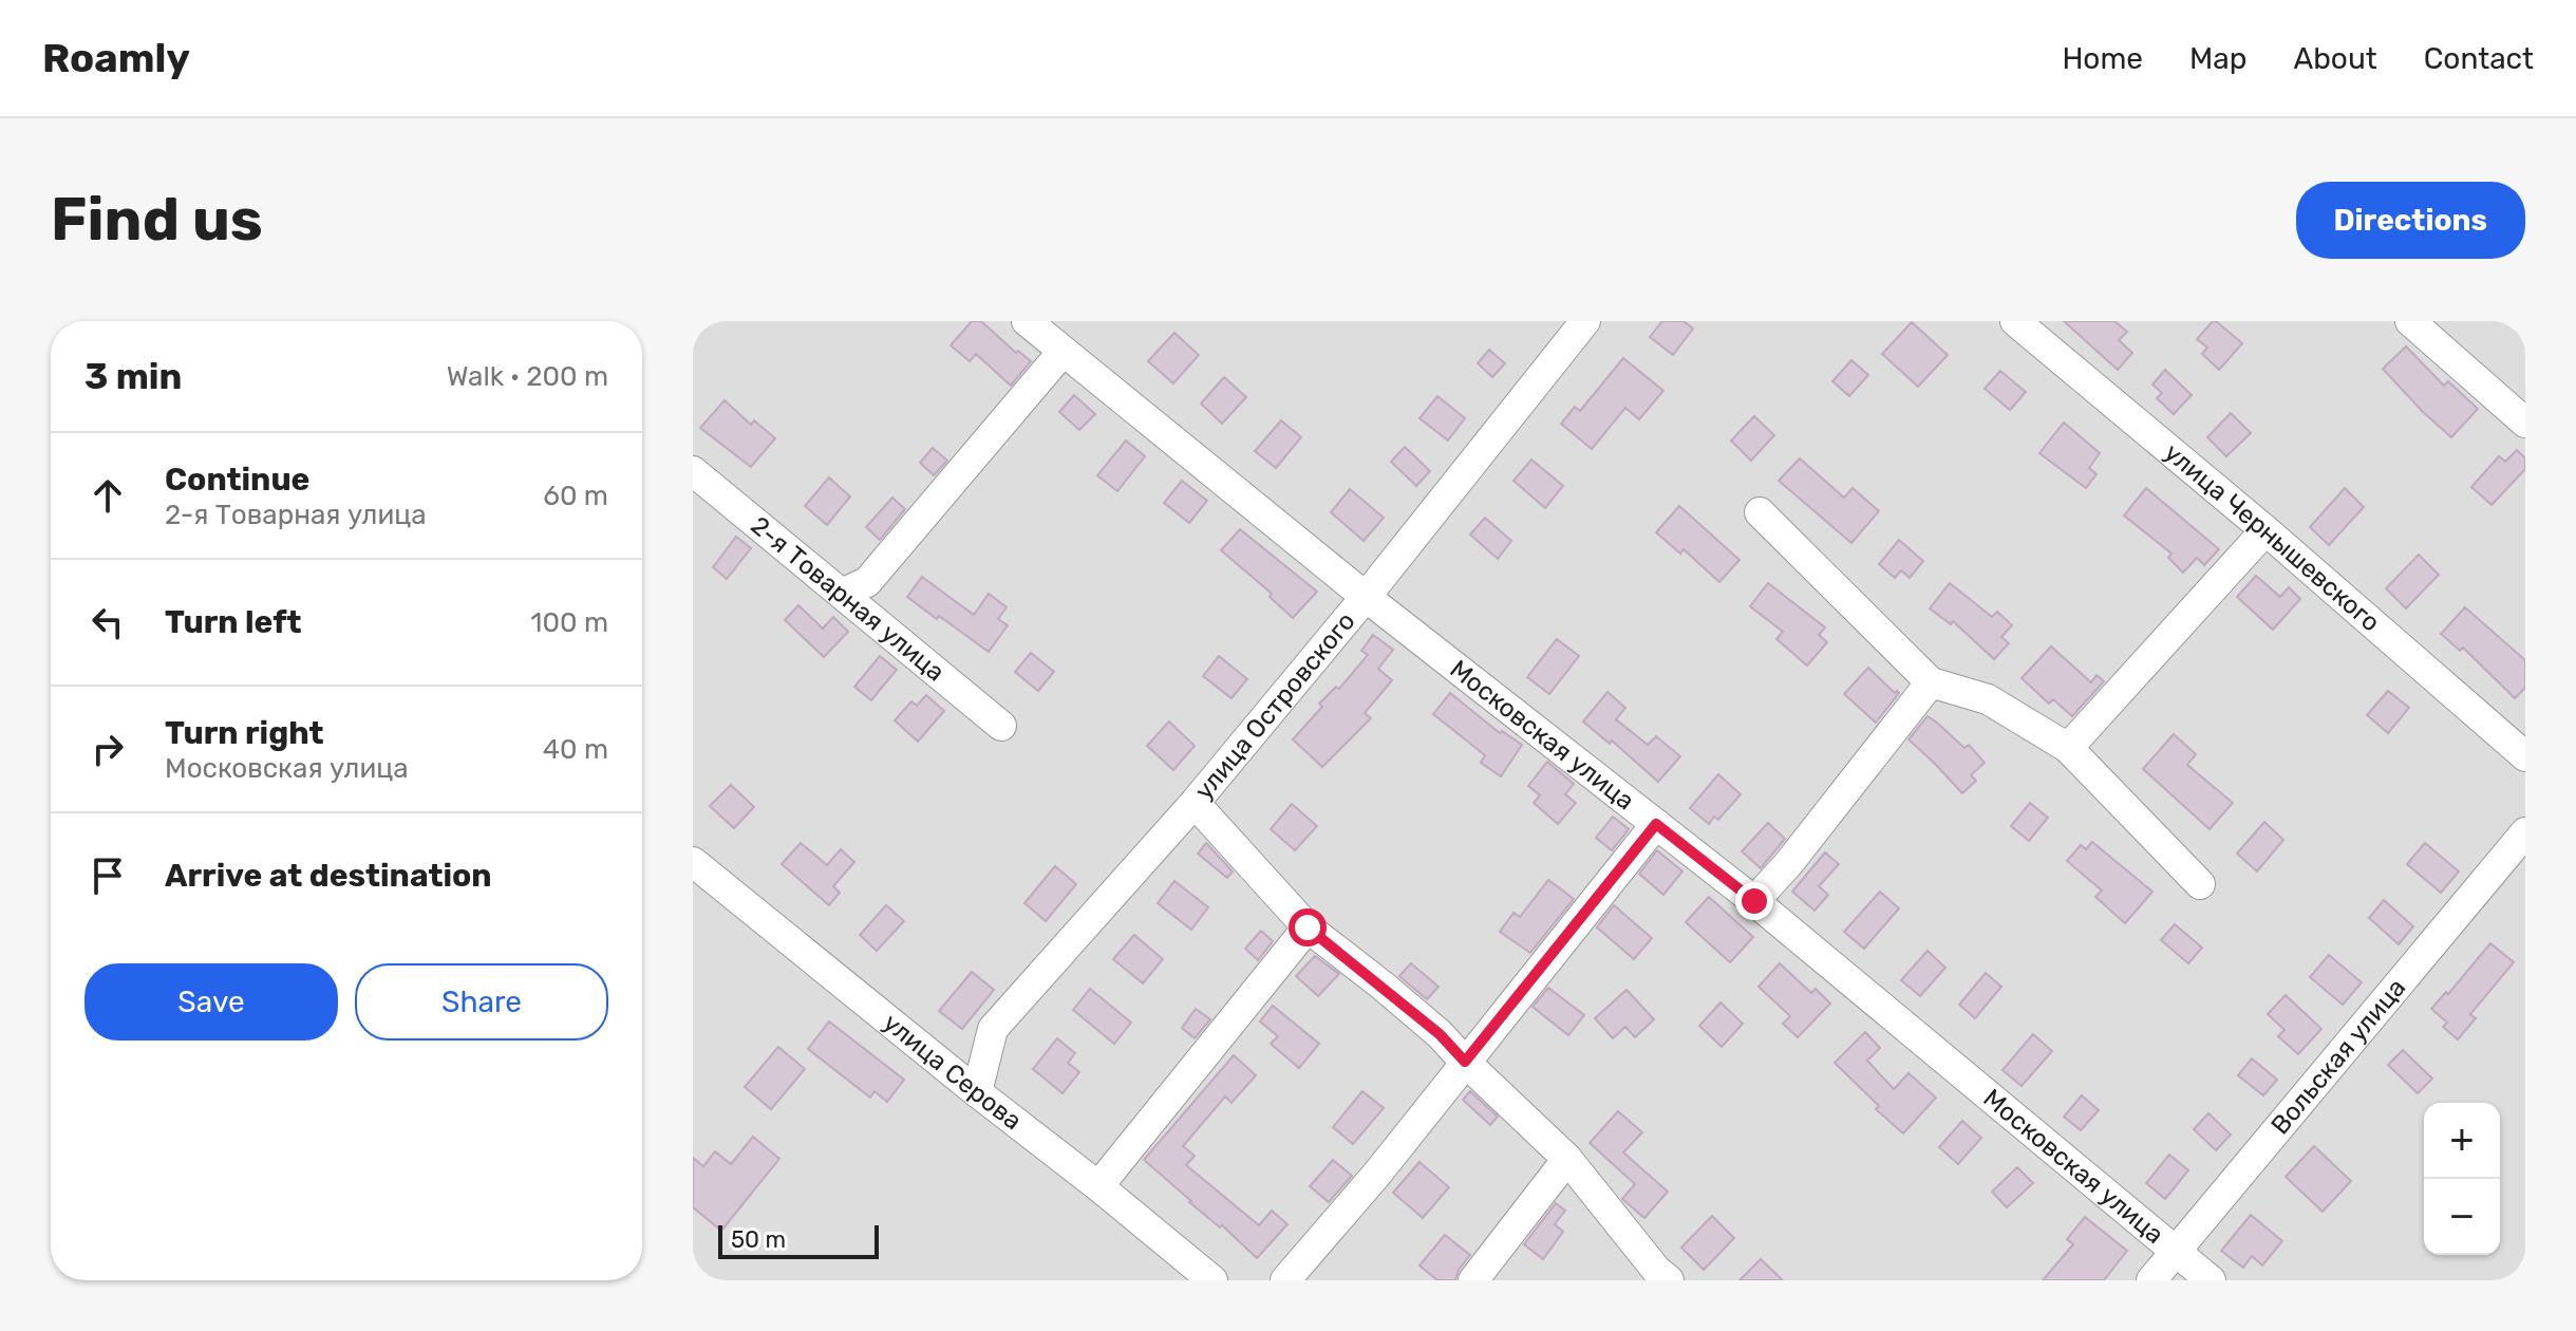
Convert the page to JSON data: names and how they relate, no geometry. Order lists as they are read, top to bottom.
{
  "streets": {
    "street": [
      "улица Чернышевского",
      "2-я Товарная улица",
      "улица Островского",
      "Московская улица",
      "Вольская улица",
      "улица Серова"
    ]
  },
  "crossings": [
    ["улица Островского", "Московская улица"],
    ["улица Островского", "улица Серова"],
    ["Московская улица", "Вольская улица"]
  ],
  "scale_bar": "50 m",
  "page": {
    "header": "Roamly",
    "nav": [
      "Home",
      "Map",
      "About",
      "Contact"
    ],
    "buttons": [
      "Directions",
      ["Save", "Share"]
    ],
    "title": "Find us",
    "heading": ["3 min", "Walk · 200 m"],
    "list": [
      ["Continue", "2-я Товарная улица", "60 m"],
      ["Turn left", "100 m"],
      ["Turn right", "Московская улица", "40 m"],
      "Arrive at destination"
    ],
    "map_buttons": ["+", "−"],
    "scale": "50 m"
  }
}
